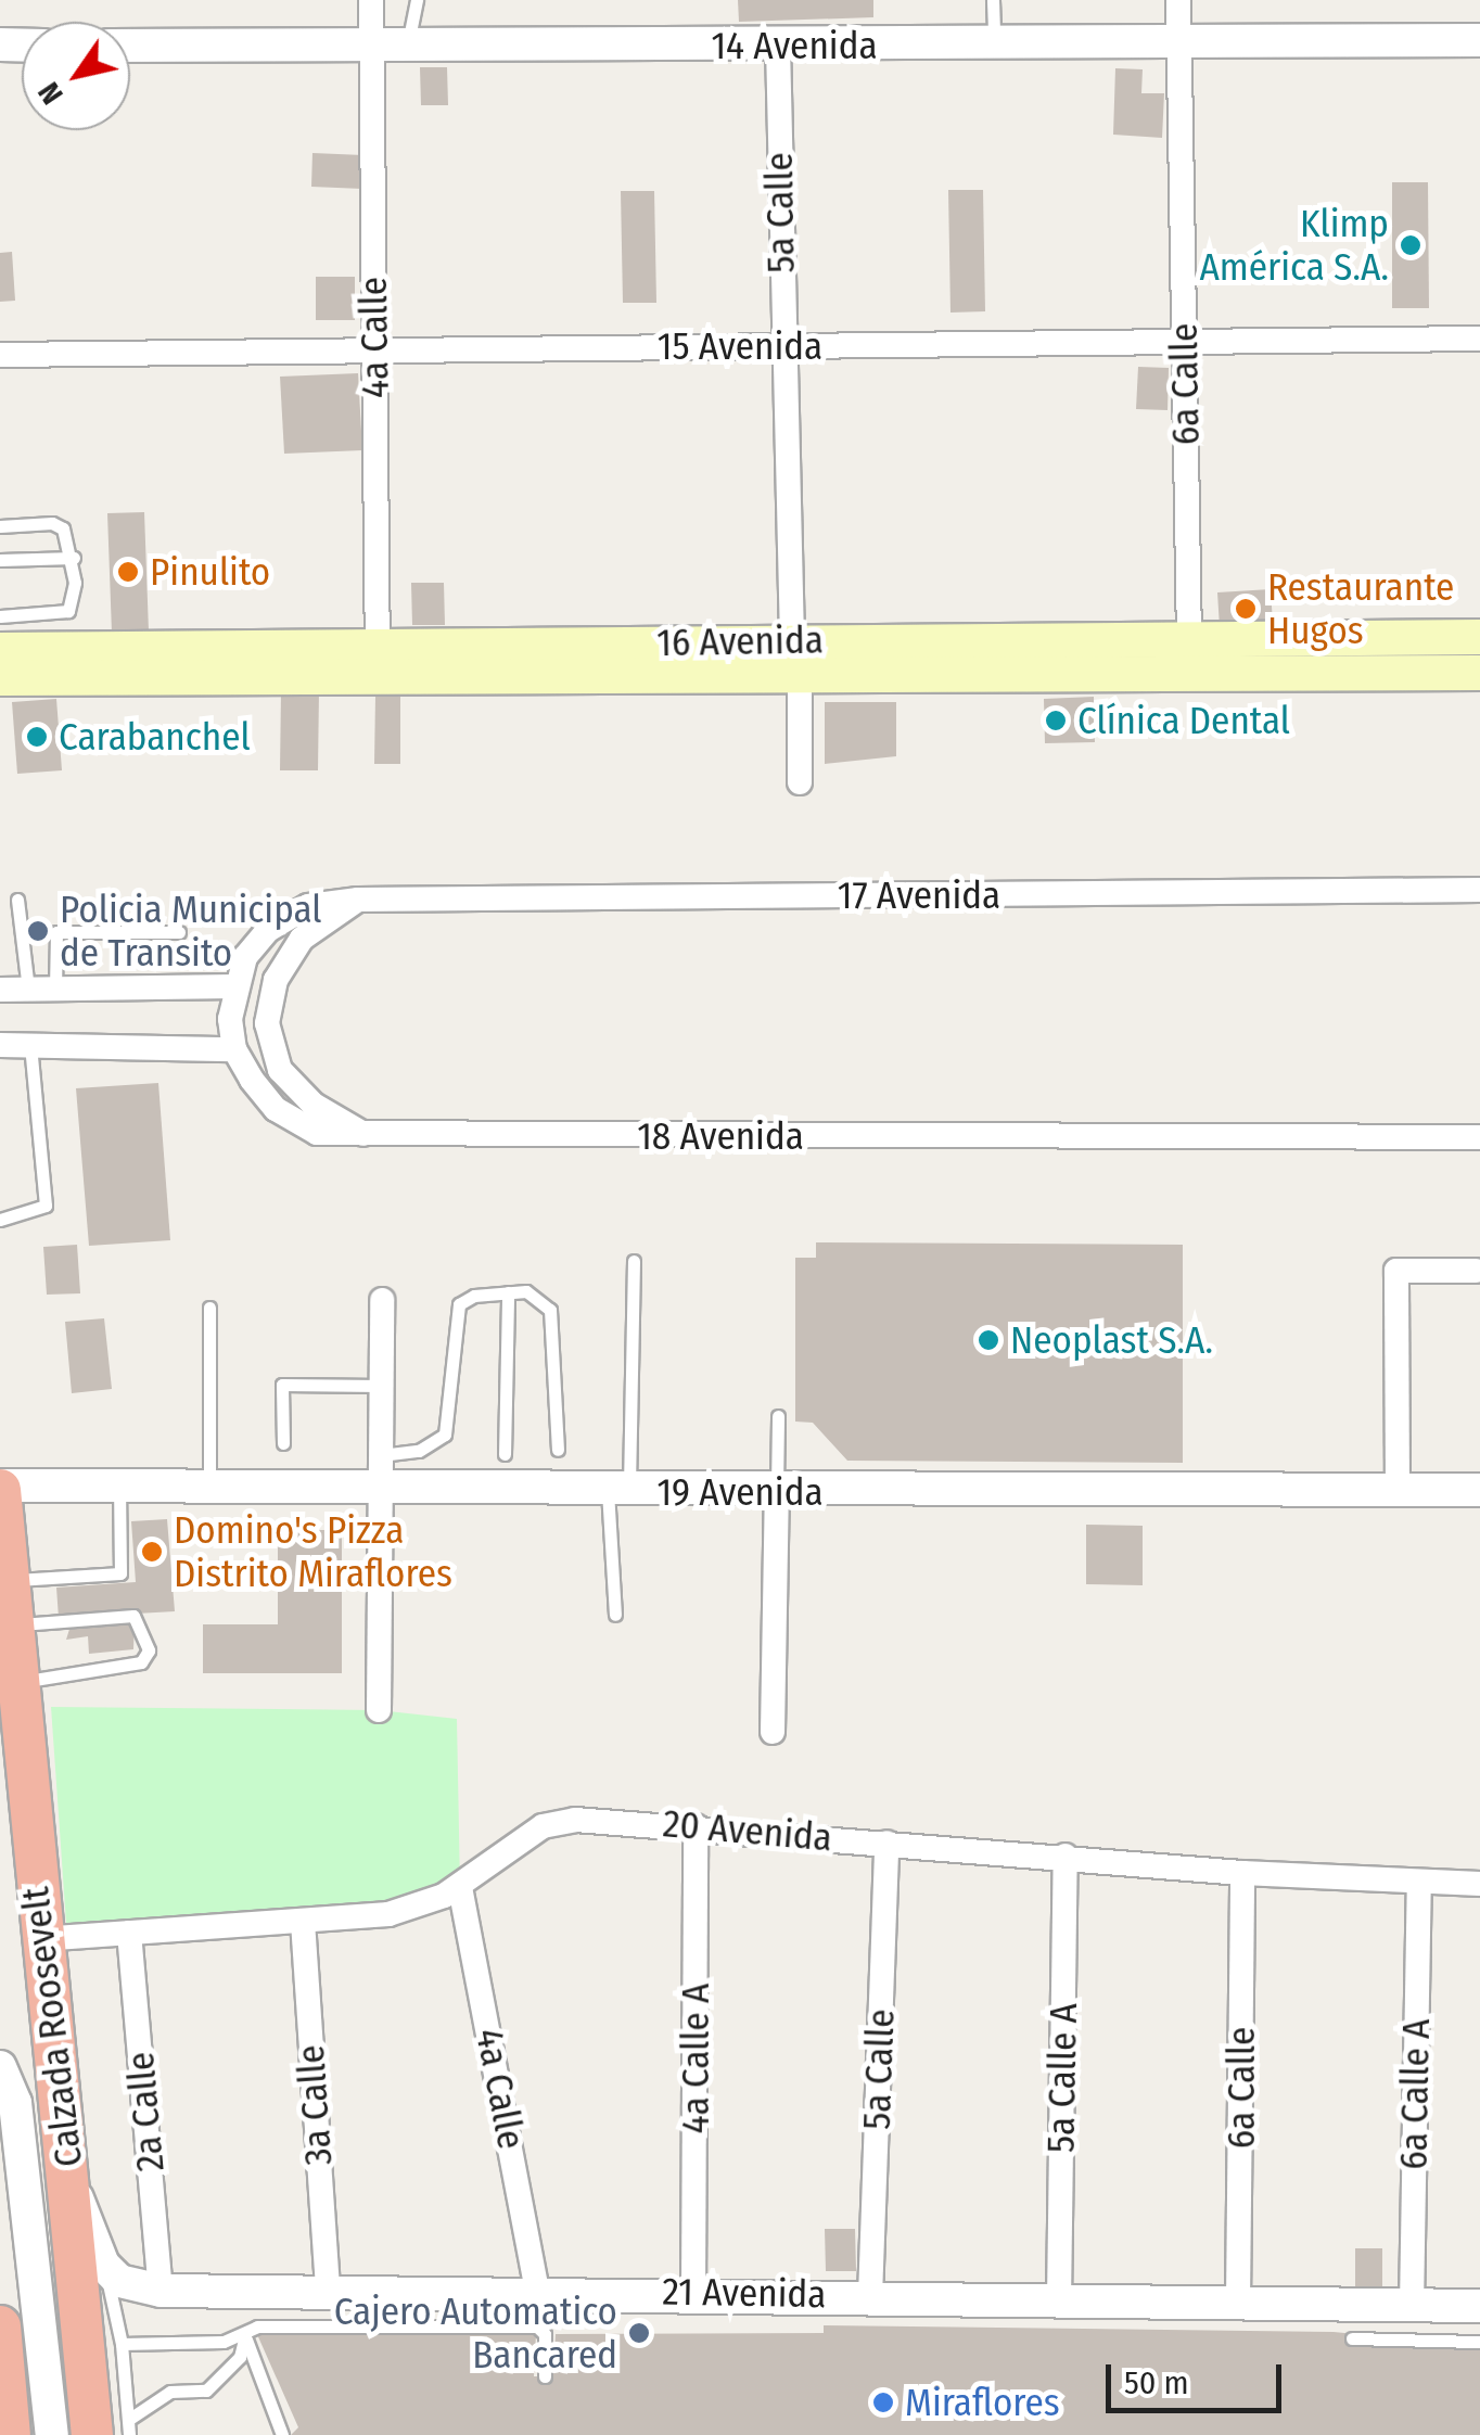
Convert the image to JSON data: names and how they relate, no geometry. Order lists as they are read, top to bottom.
{
  "streets": {
    "highway": ["Calzada Roosevelt"],
    "main road": ["16 Avenida"],
    "street": [
      "14 Avenida",
      "5a Calle",
      "4a Calle",
      "15 Avenida",
      "6a Calle",
      "17 Avenida",
      "18 Avenida",
      "19 Avenida",
      "20 Avenida",
      "4a Calle A",
      "5a Calle A",
      "6a Calle A",
      "3a Calle",
      "2a Calle",
      "21 Avenida"
    ]
  },
  "crossings": [
    ["14 Avenida", "5a Calle"],
    ["14 Avenida", "4a Calle"],
    ["14 Avenida", "6a Calle"],
    ["5a Calle", "15 Avenida"],
    ["5a Calle", "16 Avenida"],
    ["5a Calle", "20 Avenida"],
    ["5a Calle", "21 Avenida"],
    ["4a Calle", "15 Avenida"],
    ["4a Calle", "16 Avenida"],
    ["4a Calle", "20 Avenida"],
    ["4a Calle", "21 Avenida"],
    ["15 Avenida", "6a Calle"],
    ["6a Calle", "16 Avenida"],
    ["6a Calle", "20 Avenida"],
    ["6a Calle", "21 Avenida"],
    ["17 Avenida", "18 Avenida"],
    ["19 Avenida", "Calzada Roosevelt"],
    ["20 Avenida", "Calzada Roosevelt"],
    ["20 Avenida", "4a Calle A"],
    ["20 Avenida", "5a Calle A"],
    ["20 Avenida", "6a Calle A"],
    ["20 Avenida", "3a Calle"],
    ["20 Avenida", "2a Calle"],
    ["4a Calle A", "21 Avenida"],
    ["5a Calle A", "21 Avenida"],
    ["6a Calle A", "21 Avenida"],
    ["3a Calle", "21 Avenida"],
    ["2a Calle", "21 Avenida"]
  ],
  "places": [
    "Klimp América S.A.",
    "Pinulito",
    "Restaurante Hugos",
    "Clínica Dental",
    "Carabanchel",
    "Policia Municipal de Transito",
    "Neoplast S.A.",
    "Domino's Pizza Distrito Miraflores",
    "Cajero Automatico Bancared",
    "Miraflores"
  ],
  "scale_bar": "50 m",
  "north": "bottom left"
}
